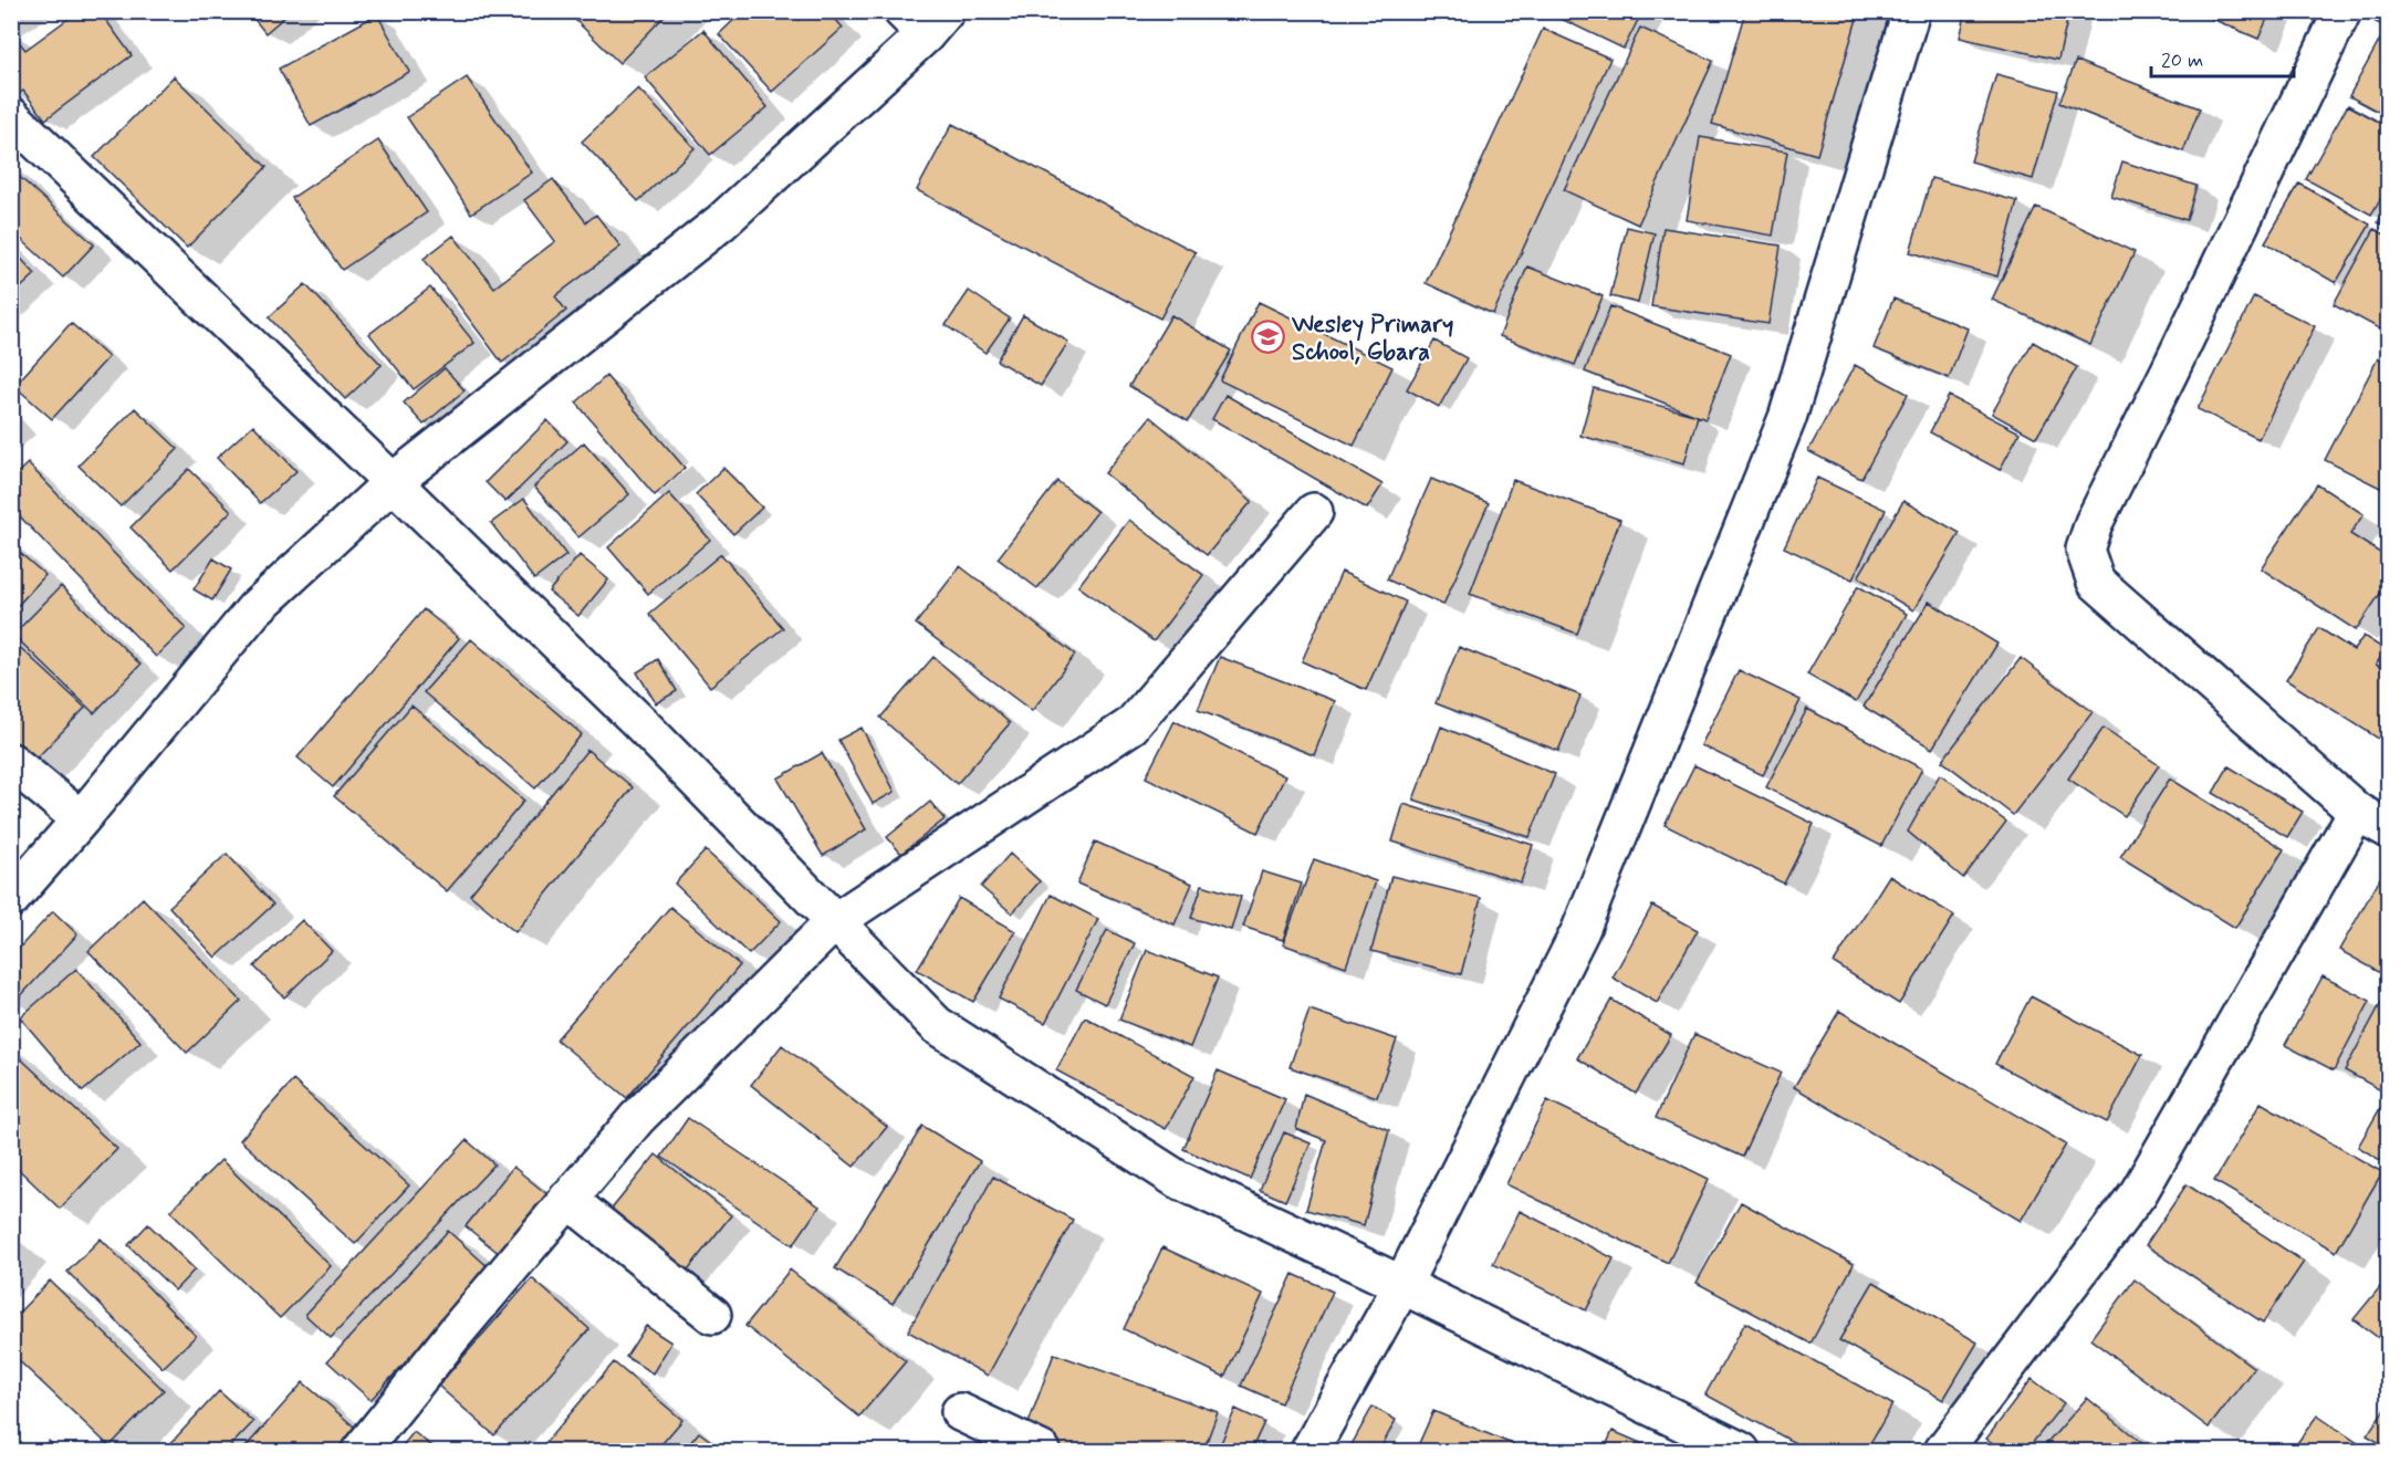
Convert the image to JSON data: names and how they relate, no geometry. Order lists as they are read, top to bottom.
{
  "places": {
    "school or university": ["Wesley Primary School, Gbara"]
  },
  "scale_bar": "20 m"
}
